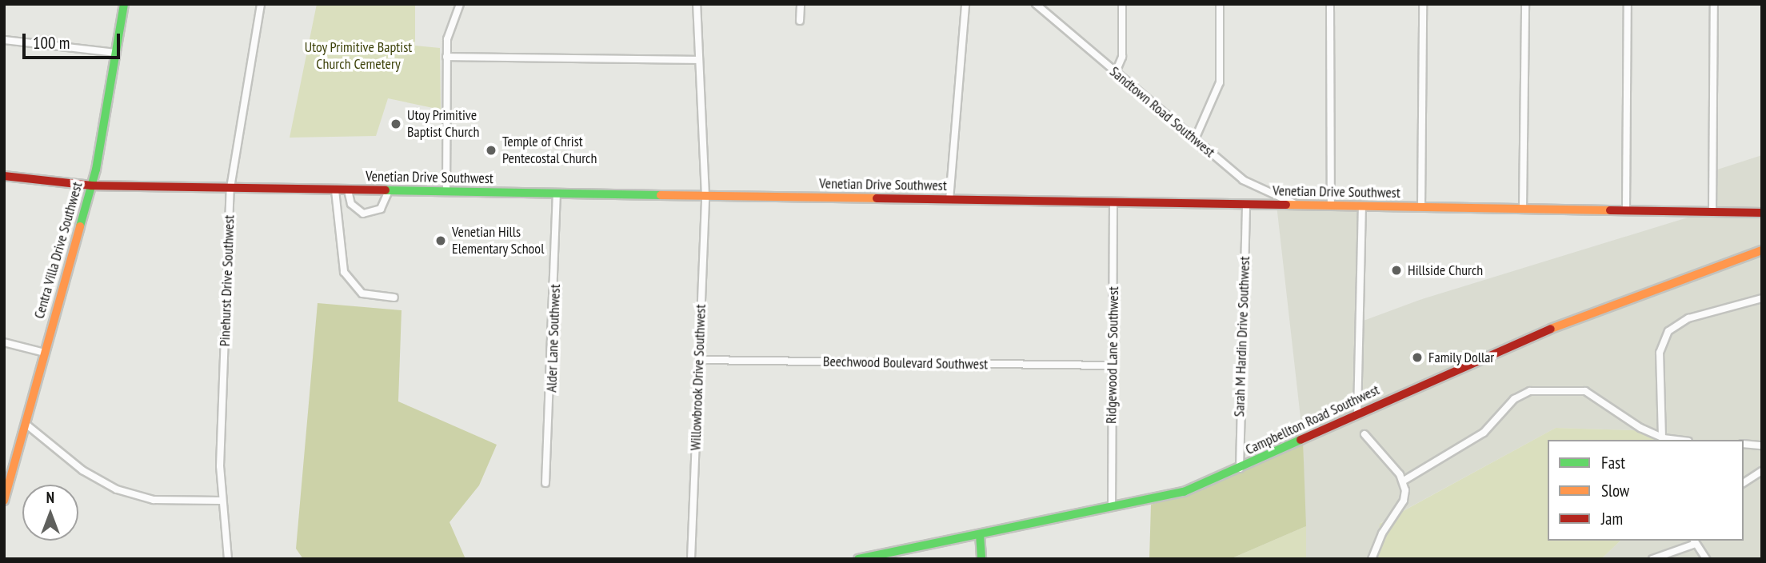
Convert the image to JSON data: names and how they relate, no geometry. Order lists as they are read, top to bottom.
{
  "streets": {
    "street": [
      "Sandtown Road Southwest",
      "Venetian Drive Southwest",
      "Centra Villa Drive Southwest",
      "Pinehurst Drive Southwest",
      "Sarah M Hardin Drive Southwest",
      "Alder Lane Southwest",
      "Ridgewood Lane Southwest",
      "Beechwood Boulevard Southwest",
      "Willowbrook Drive Southwest",
      "Campbellton Road Southwest"
    ]
  },
  "crossings": [
    ["Sandtown Road Southwest", "Venetian Drive Southwest"],
    ["Venetian Drive Southwest", "Centra Villa Drive Southwest"],
    ["Venetian Drive Southwest", "Pinehurst Drive Southwest"],
    ["Venetian Drive Southwest", "Sarah M Hardin Drive Southwest"],
    ["Venetian Drive Southwest", "Alder Lane Southwest"],
    ["Venetian Drive Southwest", "Ridgewood Lane Southwest"],
    ["Venetian Drive Southwest", "Willowbrook Drive Southwest"],
    ["Sarah M Hardin Drive Southwest", "Campbellton Road Southwest"],
    ["Ridgewood Lane Southwest", "Beechwood Boulevard Southwest"],
    ["Ridgewood Lane Southwest", "Campbellton Road Southwest"],
    ["Beechwood Boulevard Southwest", "Willowbrook Drive Southwest"]
  ],
  "parks": ["Utoy Primitive Baptist Church Cemetery"],
  "places": [
    "Utoy Primitive Baptist Church",
    "Temple of Christ Pentecostal Church",
    "Venetian Hills Elementary School",
    "Hillside Church",
    "Family Dollar"
  ],
  "legend": ["Fast", "Slow", "Jam"],
  "scale_bar": "100 m",
  "north": "top"
}
